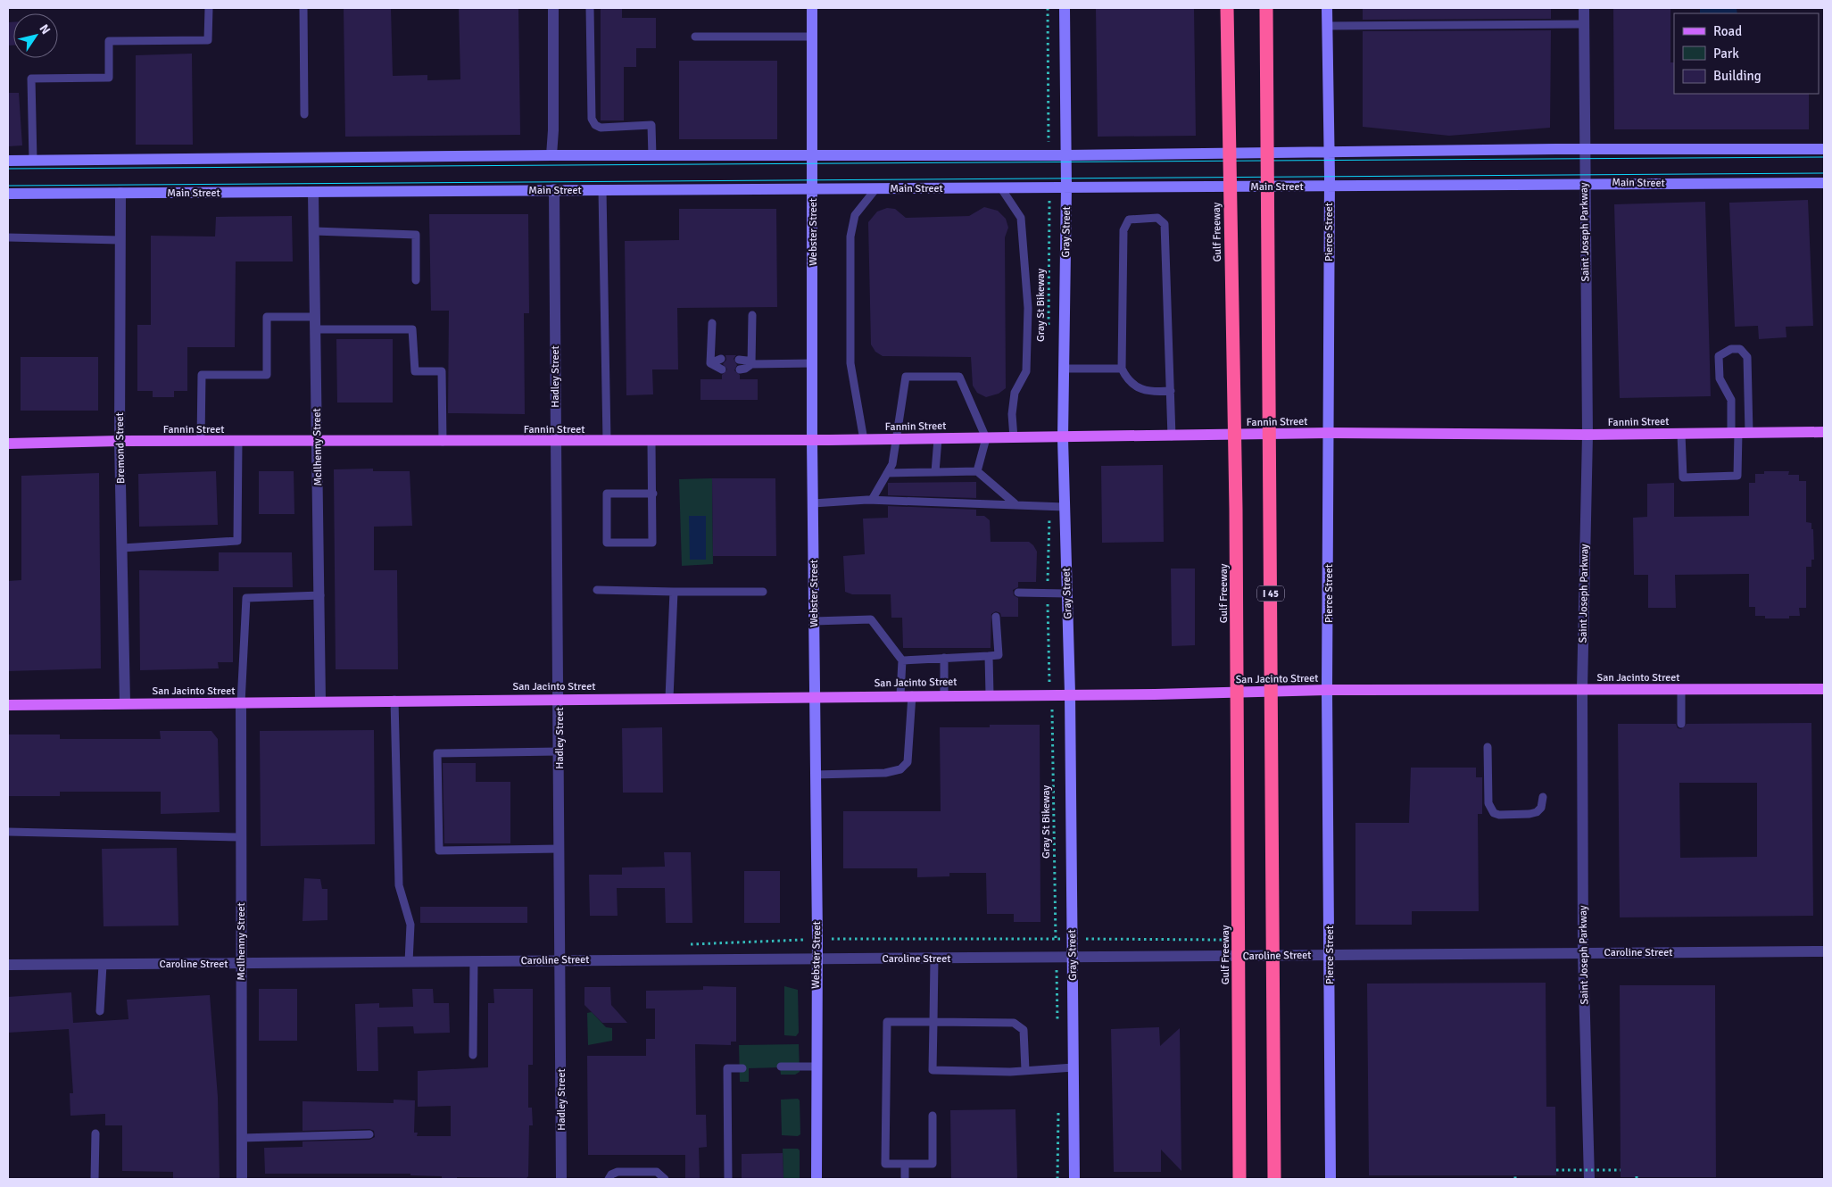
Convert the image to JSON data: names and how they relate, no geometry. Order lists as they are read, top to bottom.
{
  "streets": {
    "highway": ["Gulf Freeway", "I 45"],
    "main road": [
      "Main Street",
      "Webster Street",
      "Gray Street",
      "Pierce Street",
      "Fannin Street",
      "San Jacinto Street"
    ],
    "street": [
      "Saint Joseph Parkway",
      "Hadley Street",
      "McIlhenny Street",
      "Bremond Street",
      "Caroline Street"
    ],
    "path": ["Gray St Bikeway"]
  },
  "crossings": [
    ["Main Street", "Webster Street"],
    ["Main Street", "Gray Street"],
    ["Main Street", "Pierce Street"],
    ["Main Street", "Saint Joseph Parkway"],
    ["Main Street", "Hadley Street"],
    ["Main Street", "McIlhenny Street"],
    ["Main Street", "Bremond Street"],
    ["Webster Street", "Fannin Street"],
    ["Webster Street", "San Jacinto Street"],
    ["Webster Street", "Caroline Street"],
    ["Gray Street", "Fannin Street"],
    ["Gray Street", "San Jacinto Street"],
    ["Gray Street", "Caroline Street"],
    ["Pierce Street", "Fannin Street"],
    ["Pierce Street", "San Jacinto Street"],
    ["Pierce Street", "Caroline Street"],
    ["Saint Joseph Parkway", "Fannin Street"],
    ["Saint Joseph Parkway", "San Jacinto Street"],
    ["Saint Joseph Parkway", "Caroline Street"],
    ["Hadley Street", "Fannin Street"],
    ["Hadley Street", "San Jacinto Street"],
    ["Hadley Street", "Caroline Street"],
    ["Fannin Street", "McIlhenny Street"],
    ["Fannin Street", "Bremond Street"],
    ["McIlhenny Street", "San Jacinto Street"],
    ["McIlhenny Street", "Caroline Street"],
    ["Bremond Street", "San Jacinto Street"]
  ],
  "legend": ["Road", "Park", "Building"],
  "north": "top right"
}
